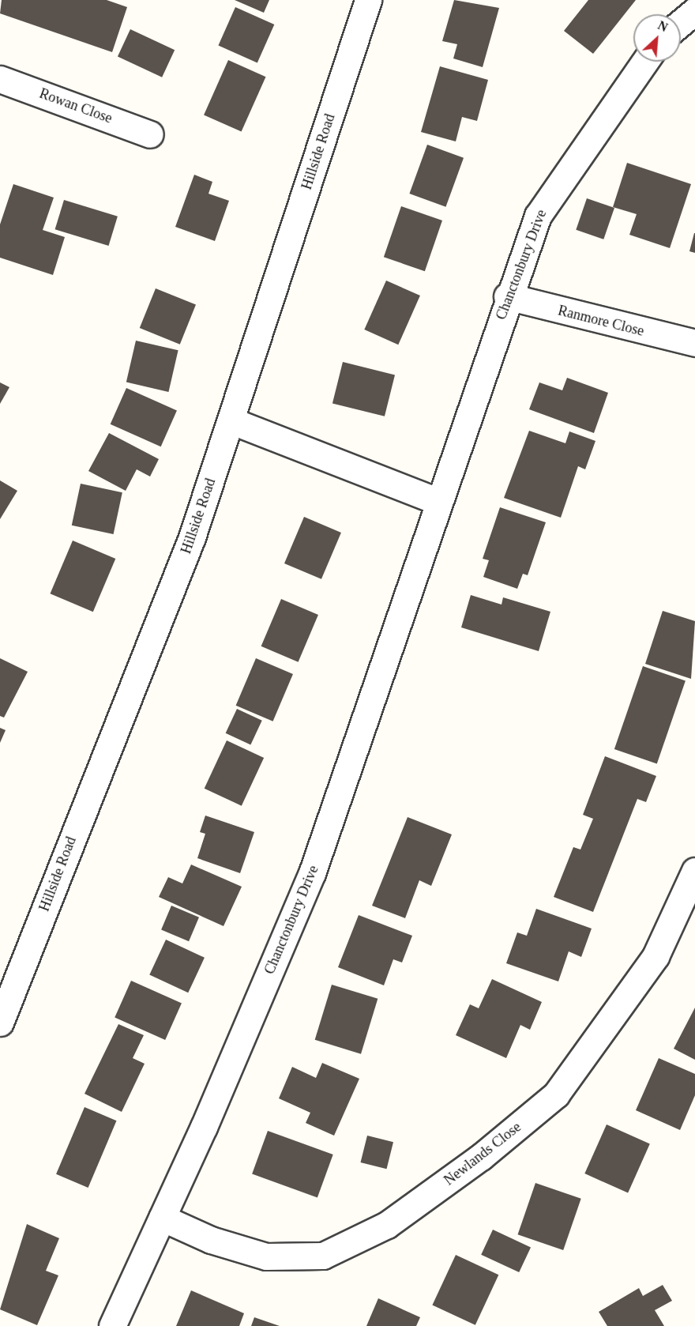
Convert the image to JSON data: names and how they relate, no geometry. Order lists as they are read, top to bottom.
{
  "streets": {
    "street": [
      "Rowan Close",
      "Hillside Road",
      "Chanctonbury Drive",
      "Ranmore Close",
      "Newlands Close"
    ]
  },
  "crossings": [
    ["Chanctonbury Drive", "Ranmore Close"],
    ["Chanctonbury Drive", "Newlands Close"]
  ],
  "north": "top right"
}
